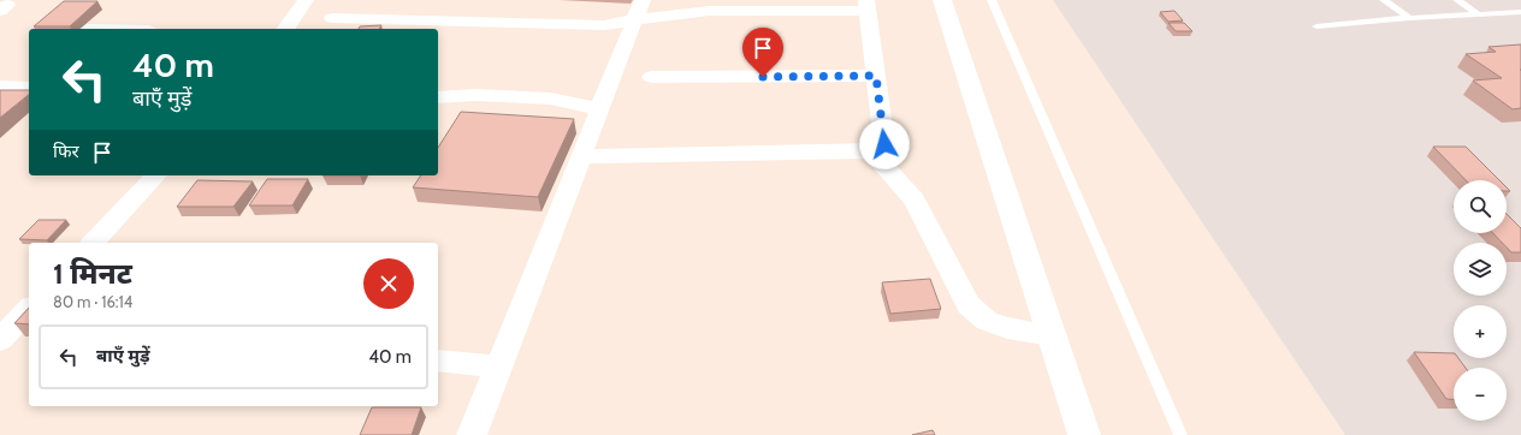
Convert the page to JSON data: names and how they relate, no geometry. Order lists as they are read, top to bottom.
{
  "page": {
    "turn": ["40 m", "बाएँ मुड़ें"],
    "then": "फिर",
    "map_buttons": ["+", "−"],
    "heading": ["1 मिनट", "80 m · 16:14"],
    "list": [
      {
        "name": "बाएँ मुड़ें",
        "value": "40 m"
      }
    ]
  }
}
